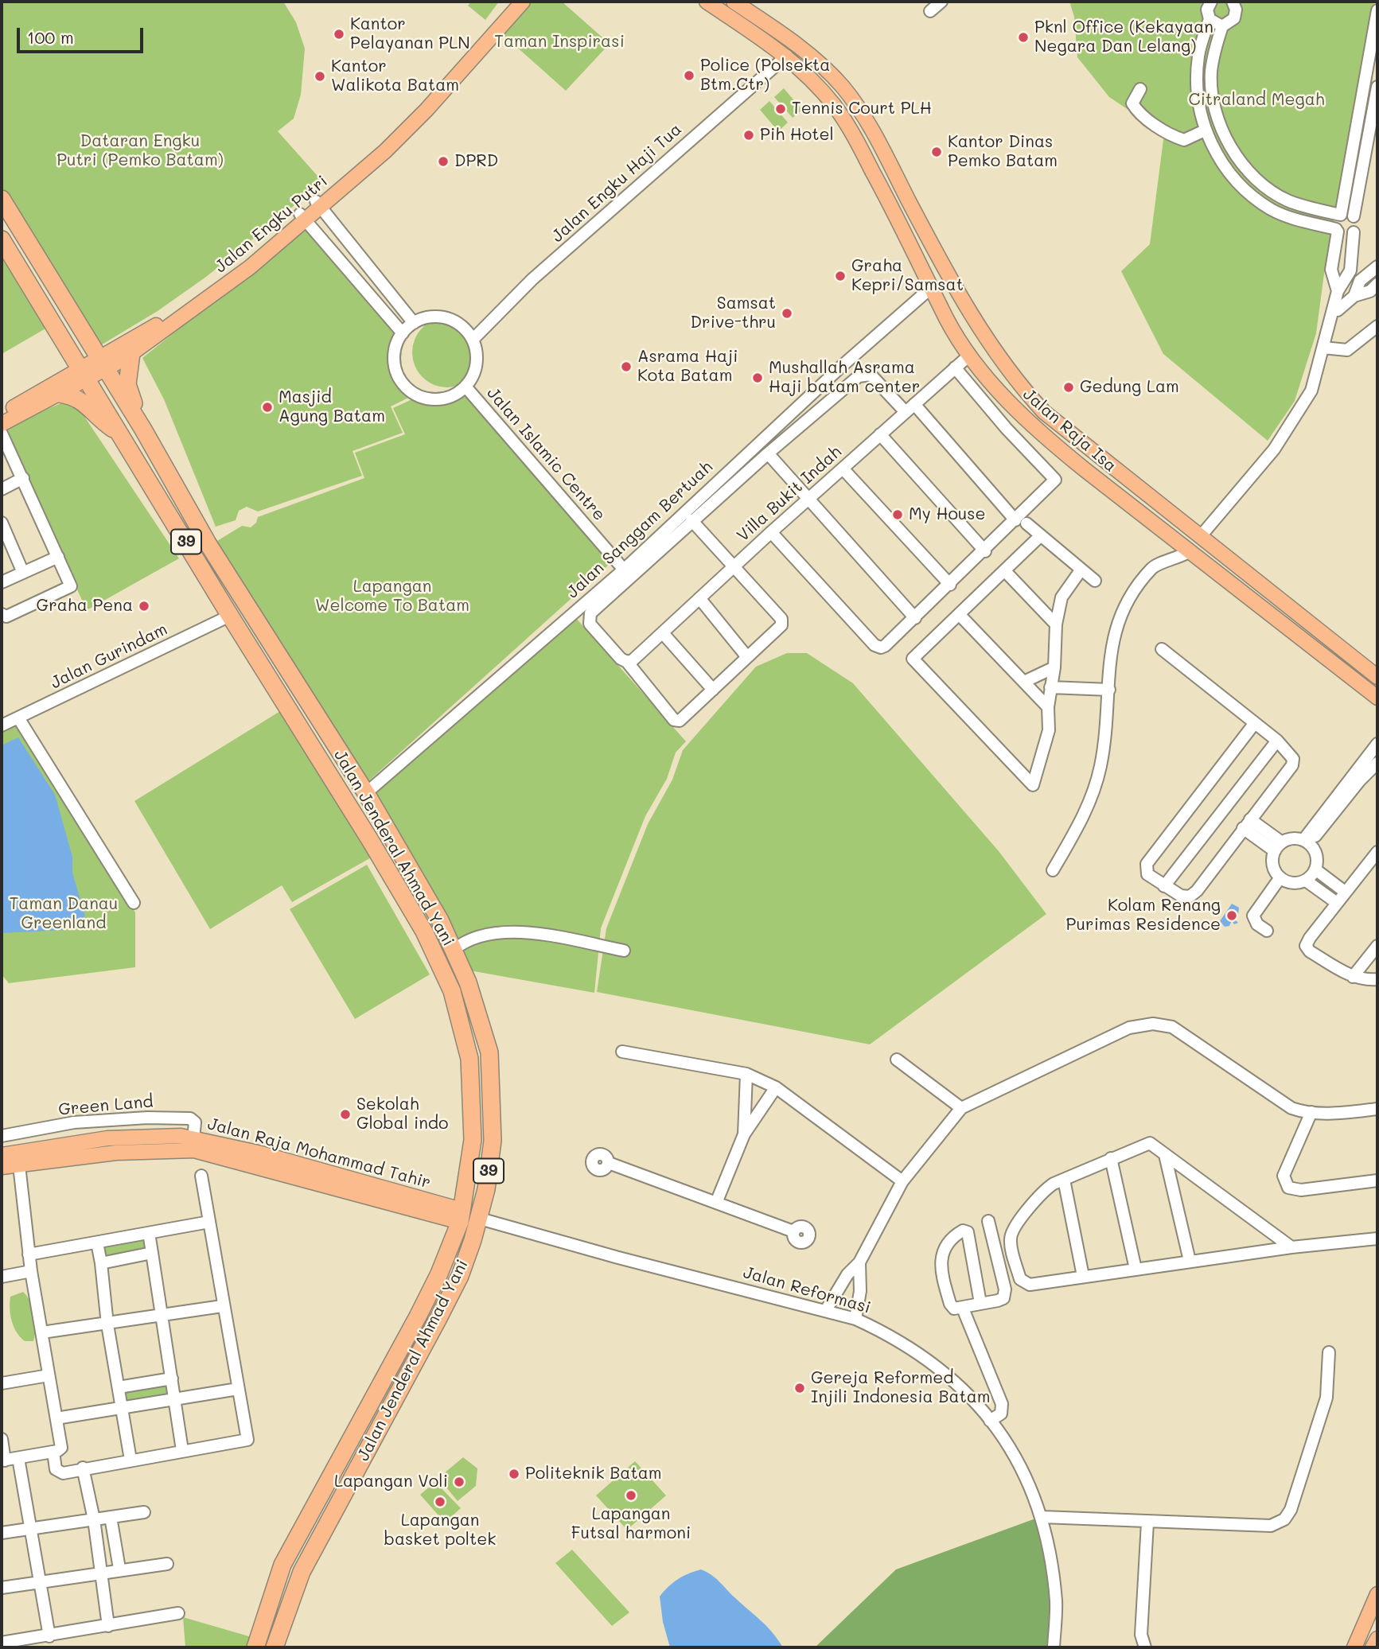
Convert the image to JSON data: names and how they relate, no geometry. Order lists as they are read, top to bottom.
{
  "streets": {
    "highway": ["39", "Jalan Jenderal Ahmad Yani"],
    "main road": ["Jalan Engku Putri", "Jalan Raja Isa", "Jalan Raja Mohammad Tahir"],
    "street": [
      "Jalan Engku Haji Tua",
      "Jalan Islamic Centre",
      "Villa Bukit Indah",
      "Jalan Sanggam Bertuah",
      "Jalan Gurindam",
      "Green Land",
      "Jalan Reformasi"
    ]
  },
  "crossings": [
    ["Jalan Engku Haji Tua", "Jalan Raja Isa"],
    ["Jalan Engku Haji Tua", "Jalan Islamic Centre"],
    ["Jalan Engku Putri", "39"],
    ["Jalan Engku Putri", "Jalan Jenderal Ahmad Yani"],
    ["Jalan Raja Isa", "Villa Bukit Indah"],
    ["Jalan Raja Isa", "Jalan Sanggam Bertuah"],
    ["Jalan Islamic Centre", "Jalan Sanggam Bertuah"],
    ["Jalan Sanggam Bertuah", "Jalan Jenderal Ahmad Yani"],
    ["39", "Jalan Jenderal Ahmad Yani"],
    ["Jalan Gurindam", "Jalan Jenderal Ahmad Yani"],
    ["Jalan Jenderal Ahmad Yani", "Jalan Raja Mohammad Tahir"],
    ["Jalan Jenderal Ahmad Yani", "Jalan Reformasi"],
    ["Green Land", "Jalan Raja Mohammad Tahir"]
  ],
  "parks": [
    "Taman Inspirasi",
    "Citraland Megah",
    "Dataran Engku Putri (Pemko Batam)",
    "Lapangan Welcome To Batam",
    "Taman Danau Greenland"
  ],
  "places": [
    "Kantor Pelayanan PLN",
    "Pknl Office (Kekayaan Negara Dan Lelang)",
    "Police (Polsekta Btm.Ctr)",
    "Kantor Walikota Batam",
    "Tennis Court PLH",
    "Pih Hotel",
    "Kantor Dinas Pemko Batam",
    "DPRD",
    "Graha Kepri/Samsat",
    "Samsat Drive-thru",
    "Asrama Haji Kota Batam",
    "Mushallah Asrama Haji batam center",
    "Gedung Lam",
    "Masjid Agung Batam",
    "My House",
    "Graha Pena",
    "Kolam Renang Purimas Residence",
    "Sekolah Global indo",
    "Gereja Reformed Injili Indonesia Batam",
    "Politeknik Batam",
    "Lapangan Voli",
    "Lapangan Futsal harmoni",
    "Lapangan basket poltek"
  ],
  "scale_bar": "100 m"
}
